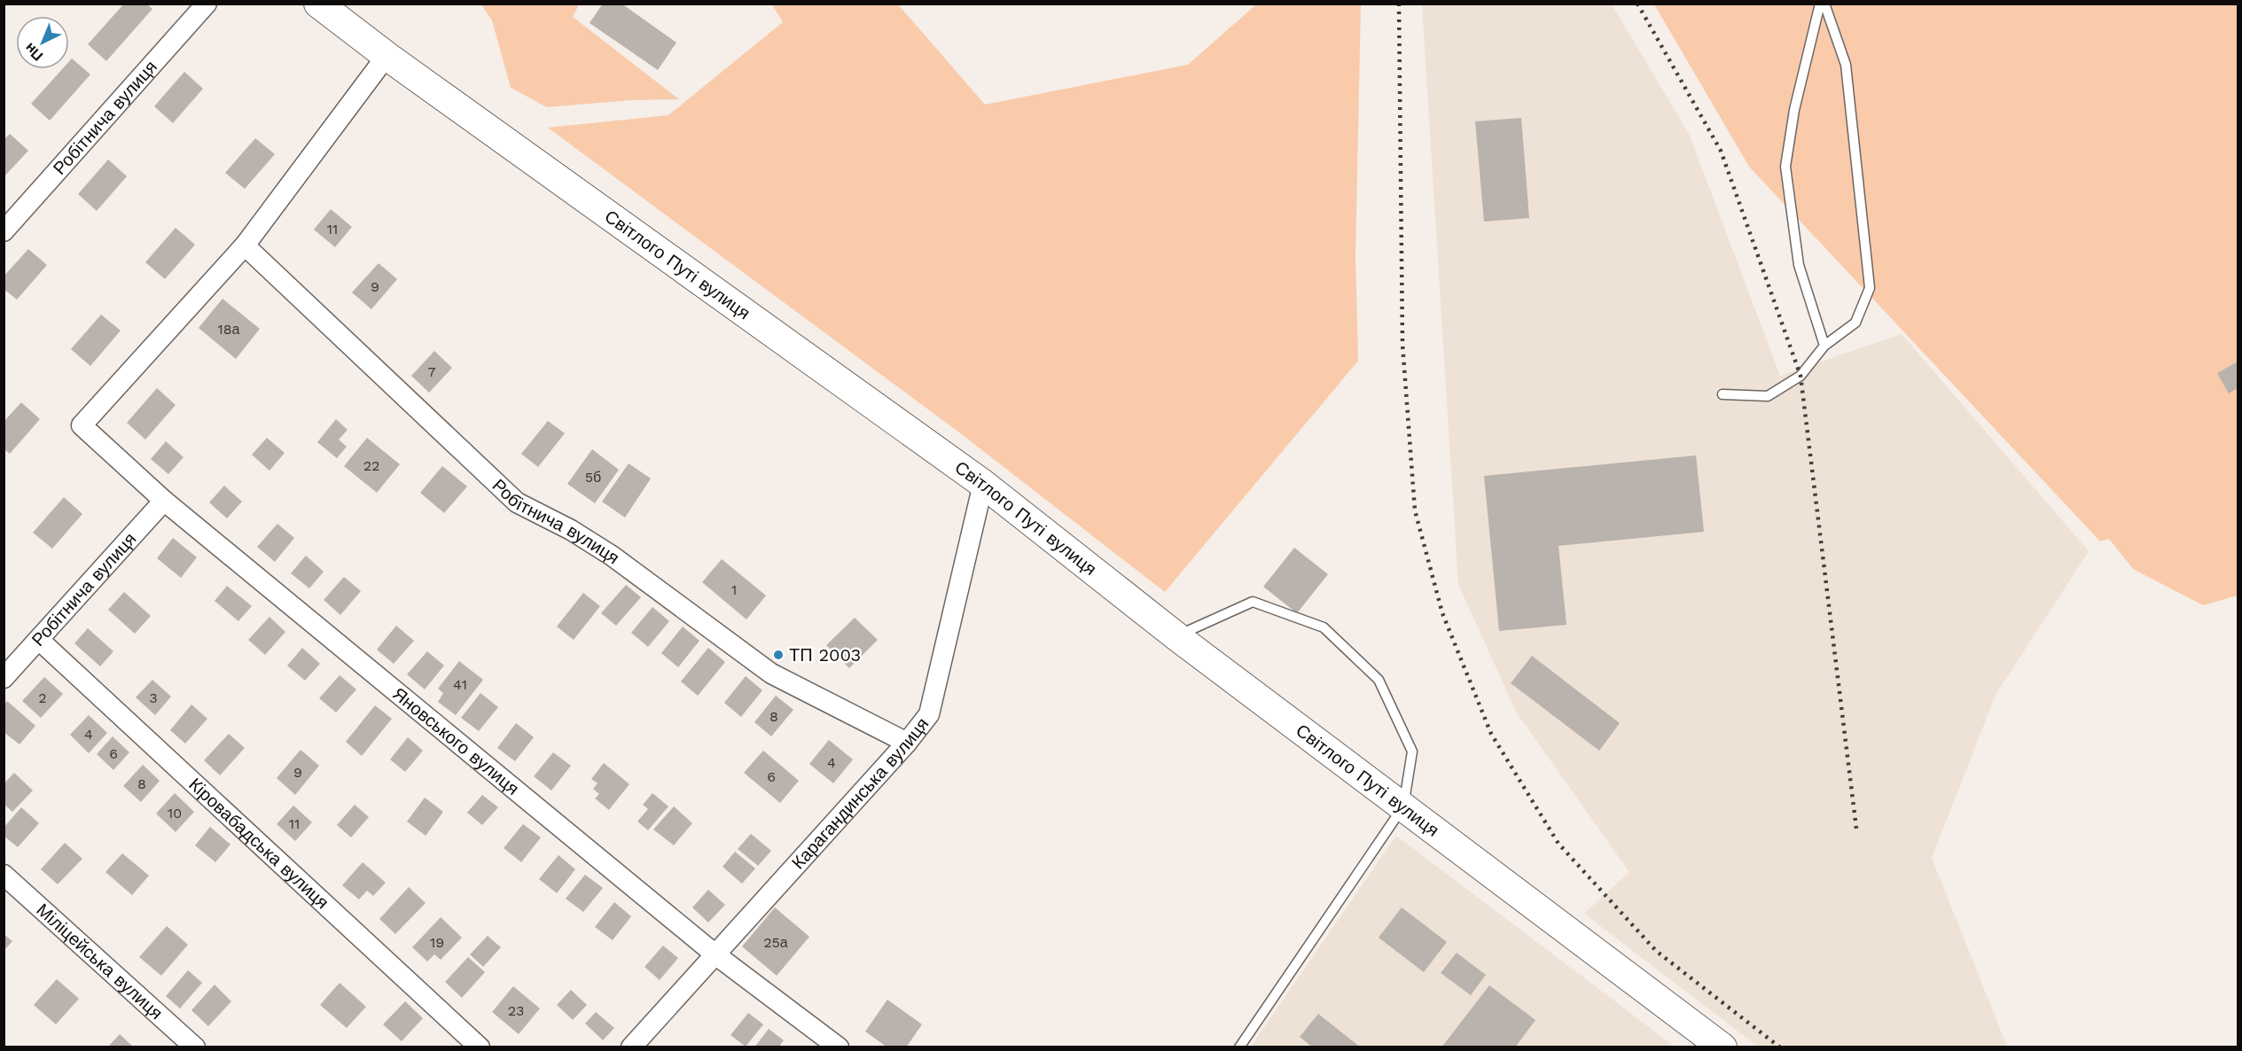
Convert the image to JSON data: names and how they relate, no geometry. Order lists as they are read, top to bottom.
{
  "streets": {
    "main road": ["Світлого Путі вулиця"],
    "street": [
      "Робітнича вулиця",
      "Яновського вулиця",
      "Карагандинська вулиця",
      "Кіровабадська вулиця",
      "Міліцейська вулиця"
    ]
  },
  "crossings": [
    ["Робітнича вулиця", "Яновського вулиця"],
    ["Робітнича вулиця", "Карагандинська вулиця"],
    ["Робітнича вулиця", "Кіровабадська вулиця"],
    ["Світлого Путі вулиця", "Карагандинська вулиця"],
    ["Яновського вулиця", "Карагандинська вулиця"]
  ],
  "places": ["ТП 2003"],
  "house_numbers": [
    "11",
    "9",
    "18а",
    "7",
    "22",
    "5б",
    "1",
    "41",
    "2",
    "3",
    "8",
    "4",
    "6",
    "4",
    "9",
    "6",
    "8",
    "10",
    "11",
    "19",
    "25а",
    "23"
  ],
  "north": "bottom left"
}
